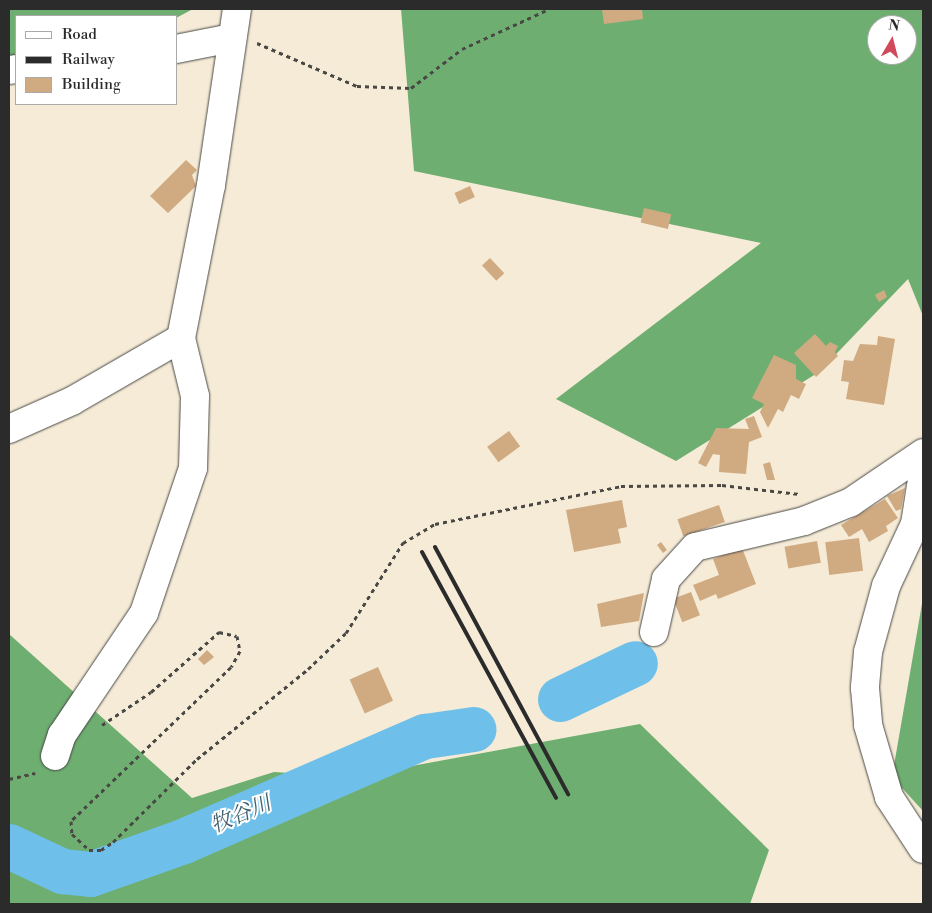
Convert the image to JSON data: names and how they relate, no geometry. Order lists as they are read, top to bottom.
{
  "water": ["牧谷川"],
  "legend": ["Road", "Railway", "Building"],
  "north": "top"
}
